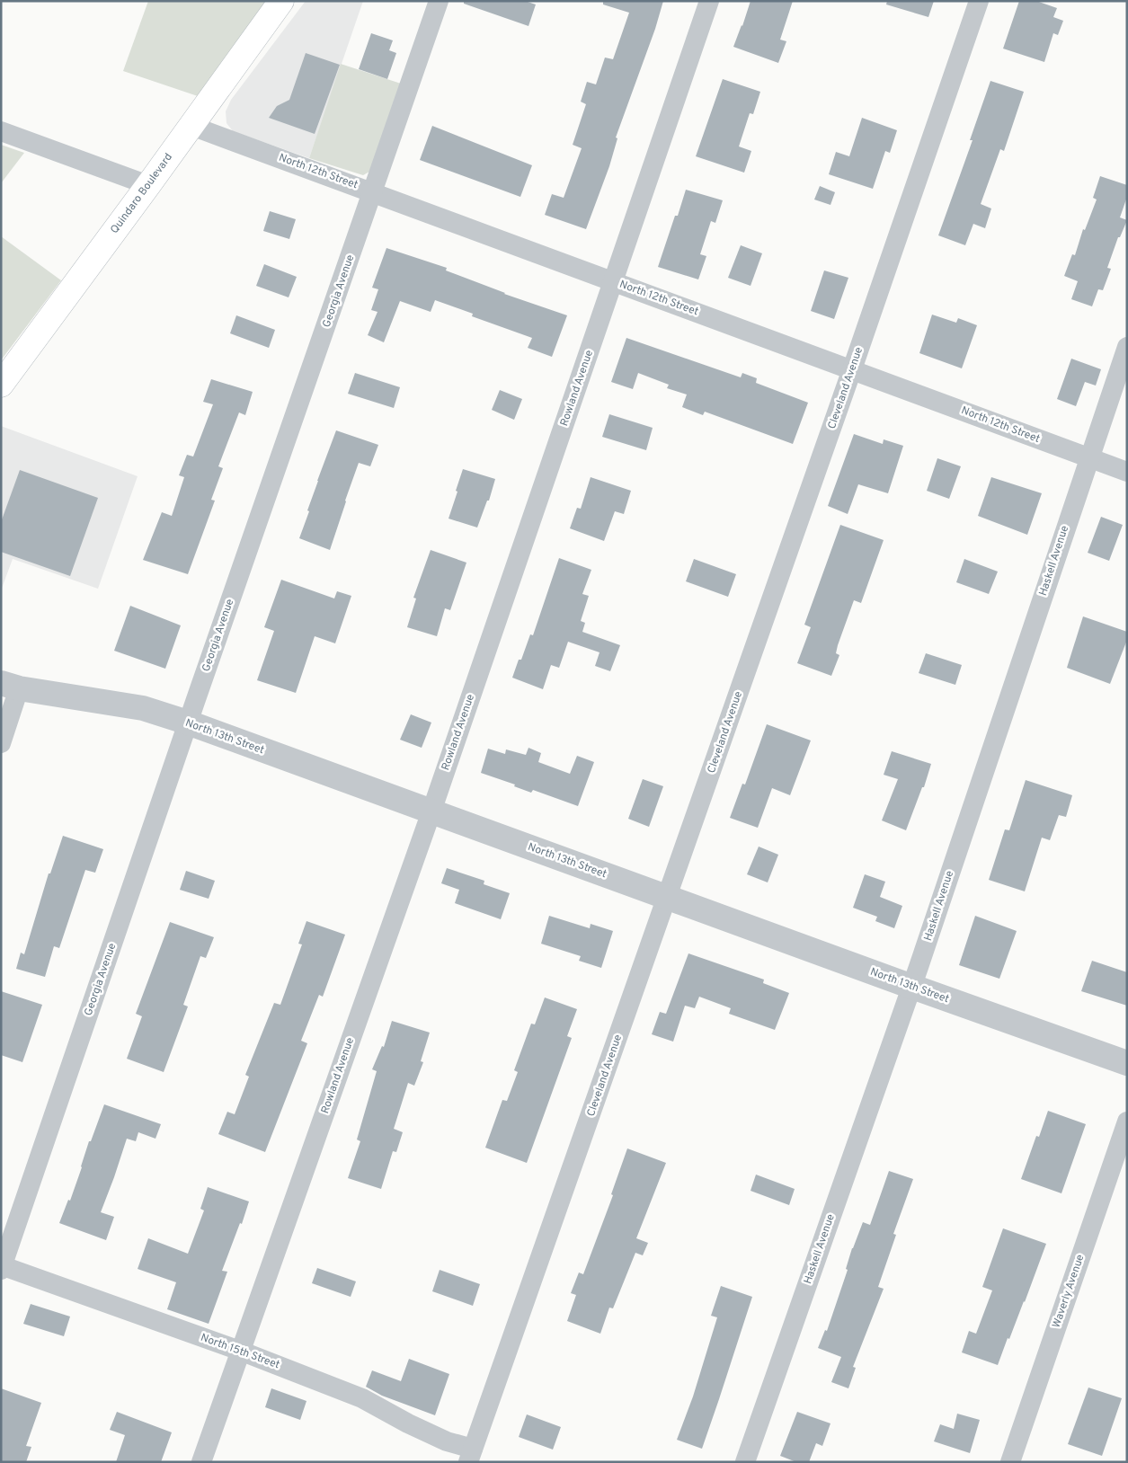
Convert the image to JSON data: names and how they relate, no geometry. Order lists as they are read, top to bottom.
{
  "streets": {
    "main road": ["Quindaro Boulevard"],
    "street": [
      "North 12th Street",
      "Georgia Avenue",
      "Rowland Avenue",
      "Cleveland Avenue",
      "Haskell Avenue",
      "North 13th Street",
      "Waverly Avenue",
      "North 15th Street"
    ]
  },
  "crossings": [
    ["North 12th Street", "Quindaro Boulevard"],
    ["North 12th Street", "Georgia Avenue"],
    ["North 12th Street", "Rowland Avenue"],
    ["North 12th Street", "Cleveland Avenue"],
    ["North 12th Street", "Haskell Avenue"],
    ["Georgia Avenue", "North 13th Street"],
    ["Georgia Avenue", "North 15th Street"],
    ["Rowland Avenue", "North 13th Street"],
    ["Rowland Avenue", "North 15th Street"],
    ["Cleveland Avenue", "North 13th Street"],
    ["Cleveland Avenue", "North 15th Street"],
    ["Haskell Avenue", "North 13th Street"]
  ]
}
